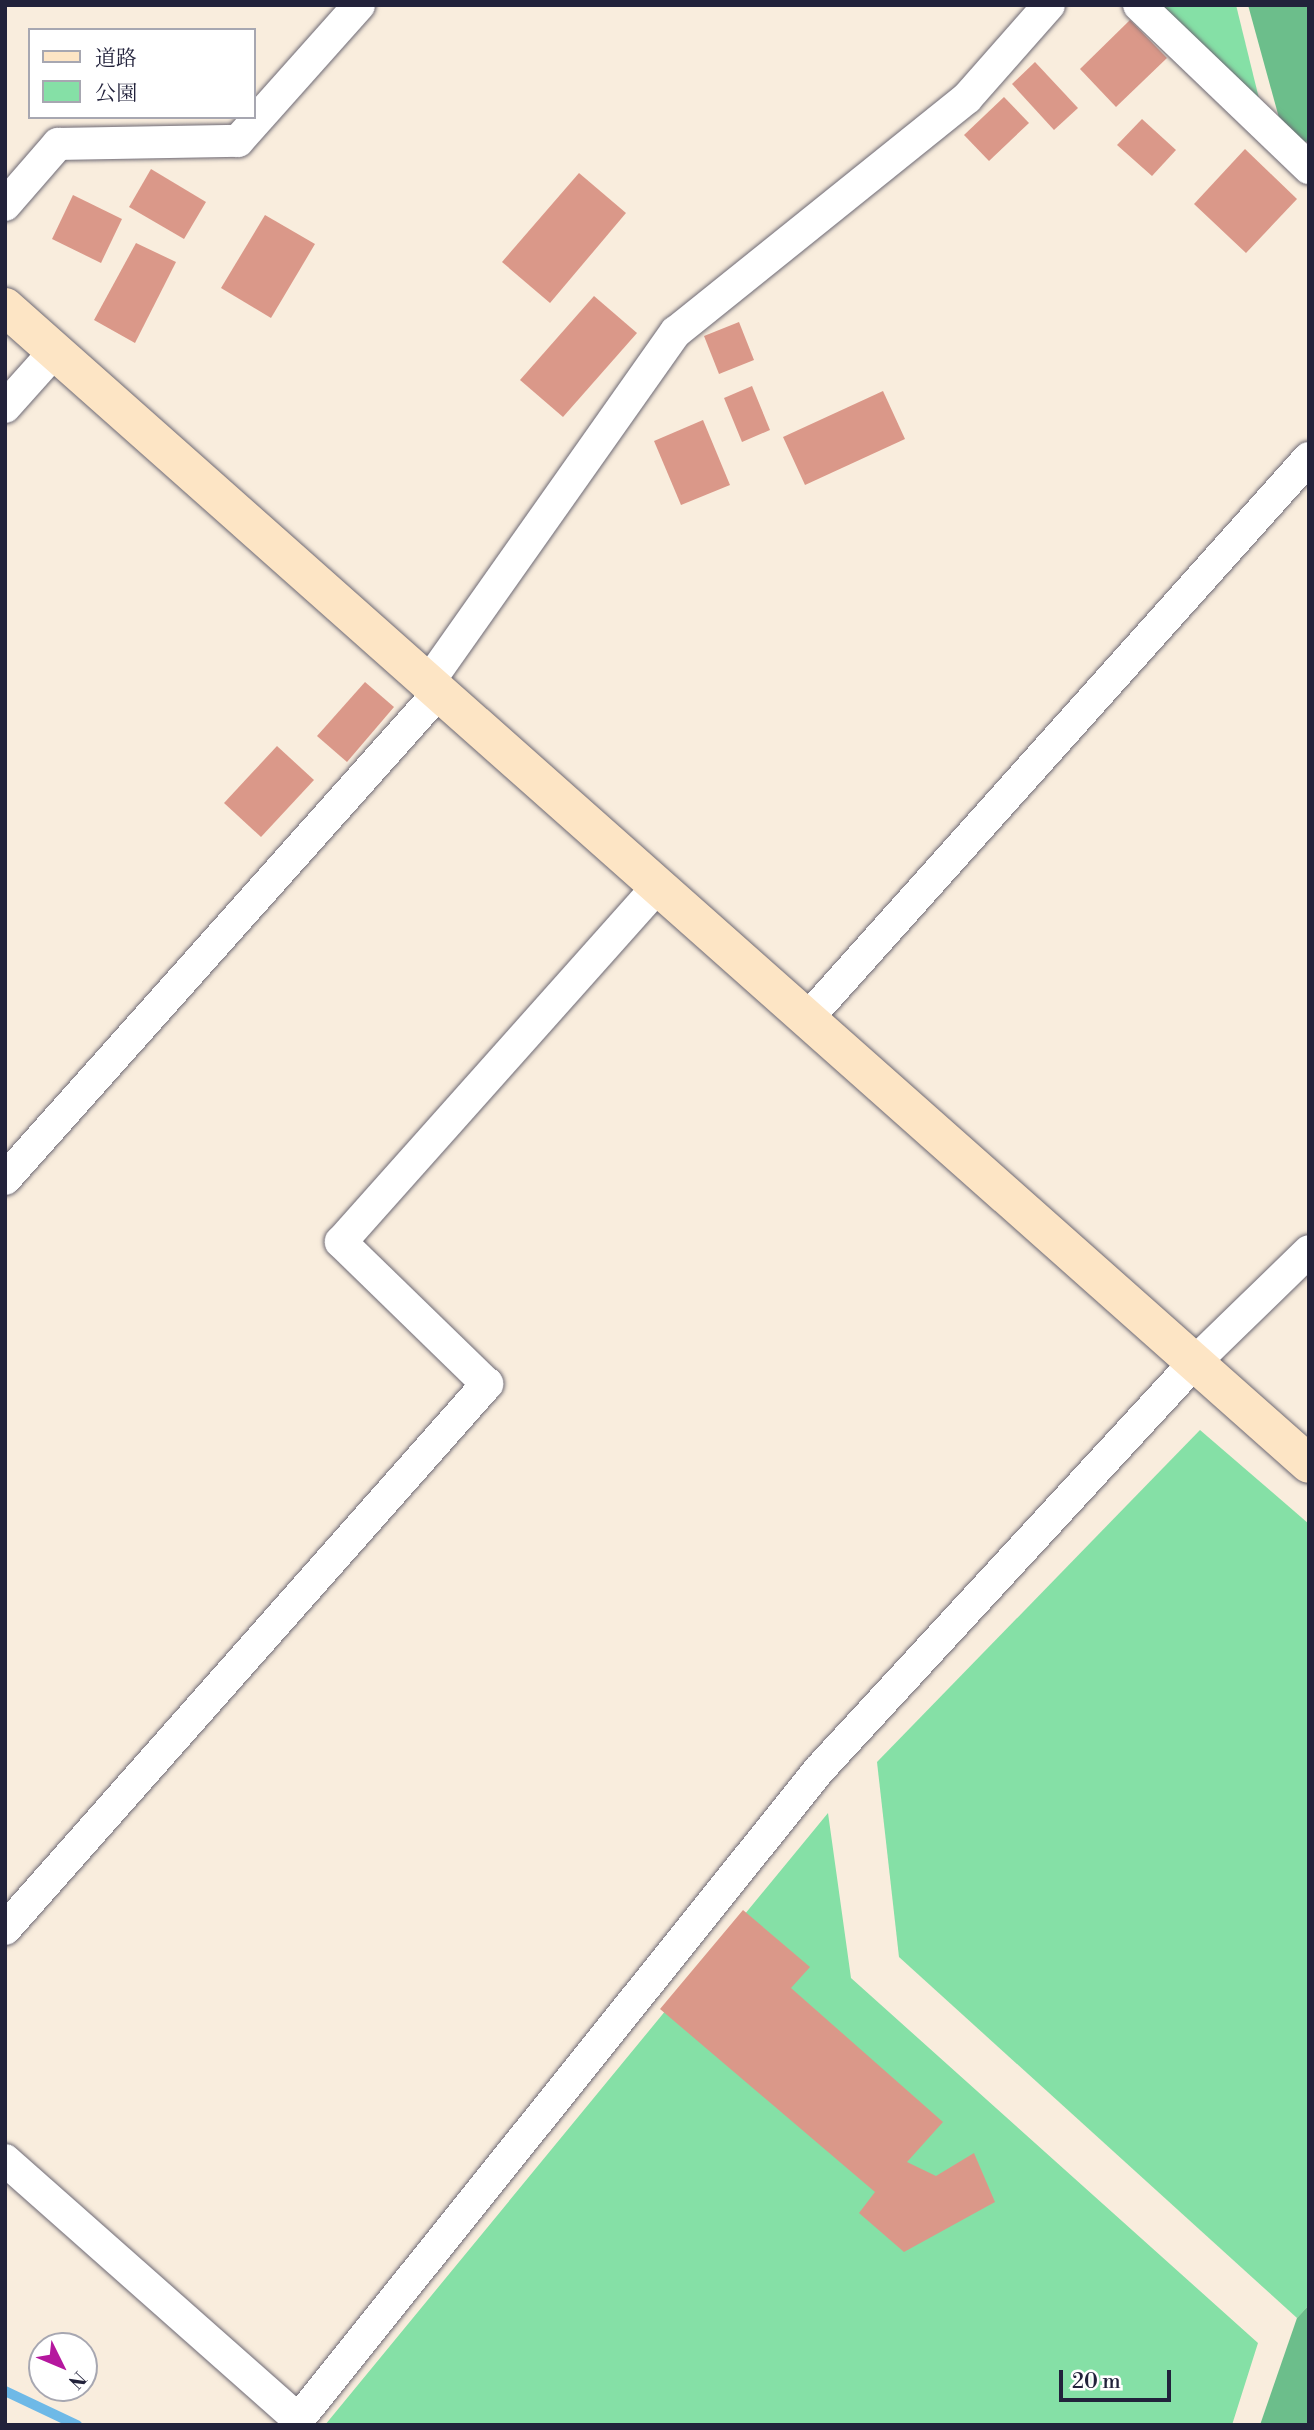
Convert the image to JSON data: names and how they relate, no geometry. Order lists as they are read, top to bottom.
{
  "legend": ["道路", "公園"],
  "scale_bar": "20 m",
  "north": "bottom right"
}
